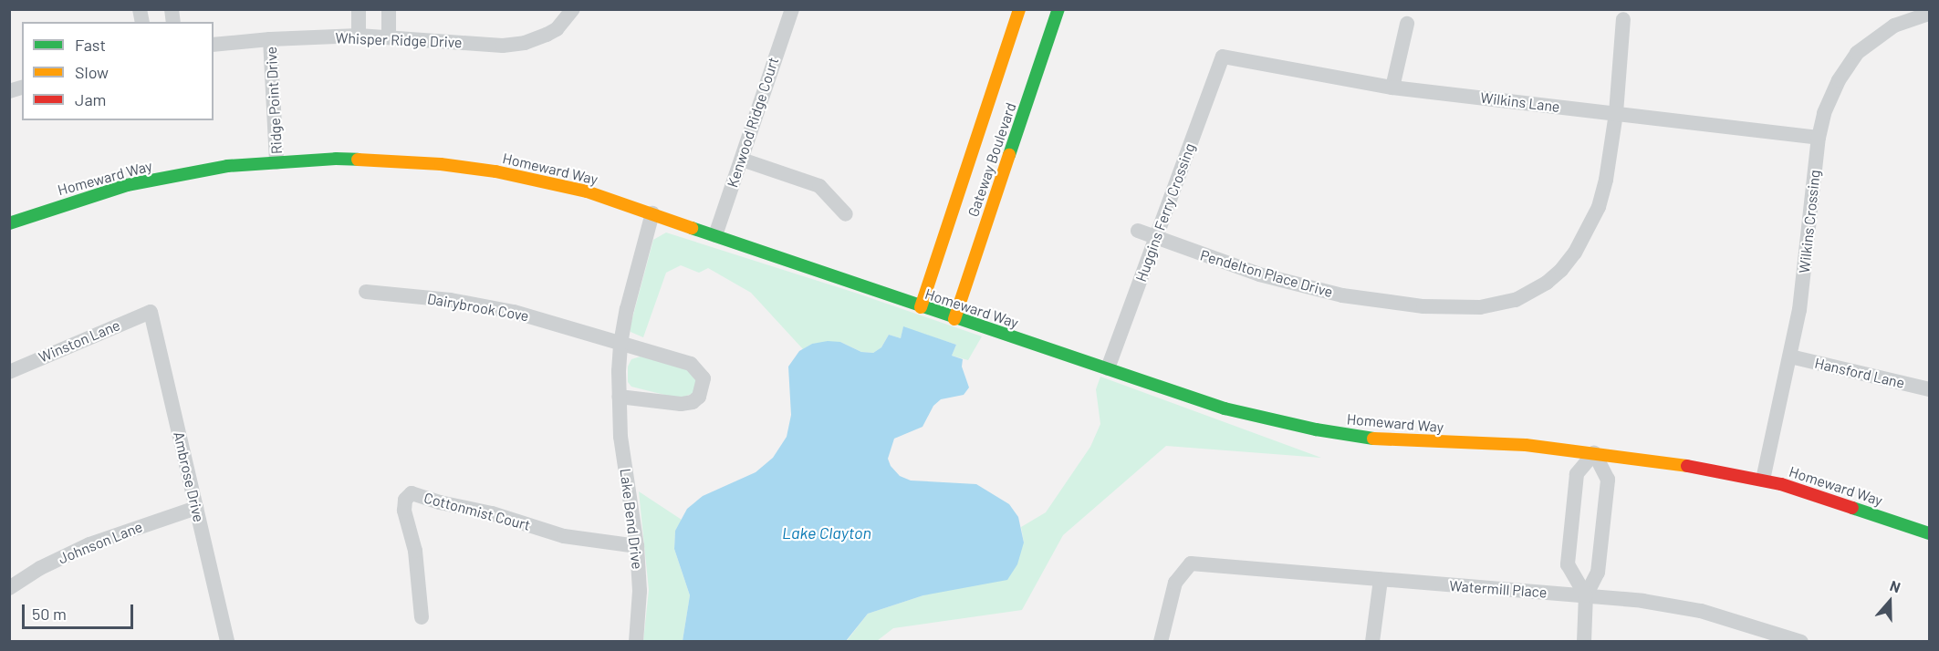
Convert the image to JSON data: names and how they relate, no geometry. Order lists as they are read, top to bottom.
{
  "streets": {
    "street": [
      "Whisper Ridge Drive",
      "Ridge Point Drive",
      "Wilkins Lane",
      "Kenwood Ridge Court",
      "Gateway Boulevard",
      "Homeward Way",
      "Huggins Ferry Crossing",
      "Wilkins Crossing",
      "Pendelton Place Drive",
      "Dairybrook Cove",
      "Winston Lane",
      "Hansford Lane",
      "Ambrose Drive",
      "Cottonmist Court",
      "Lake Bend Drive",
      "Johnson Lane",
      "Watermill Place"
    ]
  },
  "crossings": [
    ["Whisper Ridge Drive", "Ridge Point Drive"],
    ["Ridge Point Drive", "Homeward Way"],
    ["Wilkins Lane", "Huggins Ferry Crossing"],
    ["Wilkins Lane", "Wilkins Crossing"],
    ["Wilkins Lane", "Pendelton Place Drive"],
    ["Kenwood Ridge Court", "Homeward Way"],
    ["Gateway Boulevard", "Homeward Way"],
    ["Homeward Way", "Huggins Ferry Crossing"],
    ["Homeward Way", "Wilkins Crossing"],
    ["Homeward Way", "Lake Bend Drive"],
    ["Huggins Ferry Crossing", "Pendelton Place Drive"],
    ["Wilkins Crossing", "Hansford Lane"],
    ["Dairybrook Cove", "Lake Bend Drive"],
    ["Winston Lane", "Ambrose Drive"],
    ["Ambrose Drive", "Johnson Lane"],
    ["Cottonmist Court", "Lake Bend Drive"]
  ],
  "water": ["Lake Clayton"],
  "legend": ["Fast", "Slow", "Jam"],
  "scale_bar": "50 m",
  "north": "top"
}
